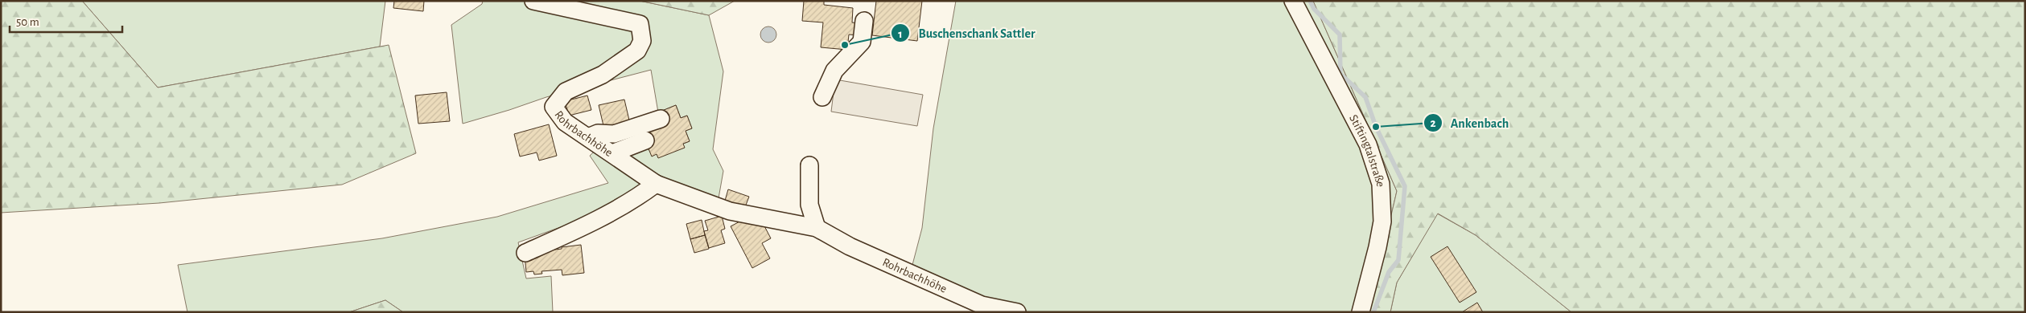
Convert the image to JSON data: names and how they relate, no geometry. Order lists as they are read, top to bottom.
{
  "streets": {
    "street": ["Rohrbachhöhe", "Stiftingtalstraße"]
  },
  "places": ["Buschenschank Sattler", "Ankenbach"],
  "scale_bar": "50 m"
}
